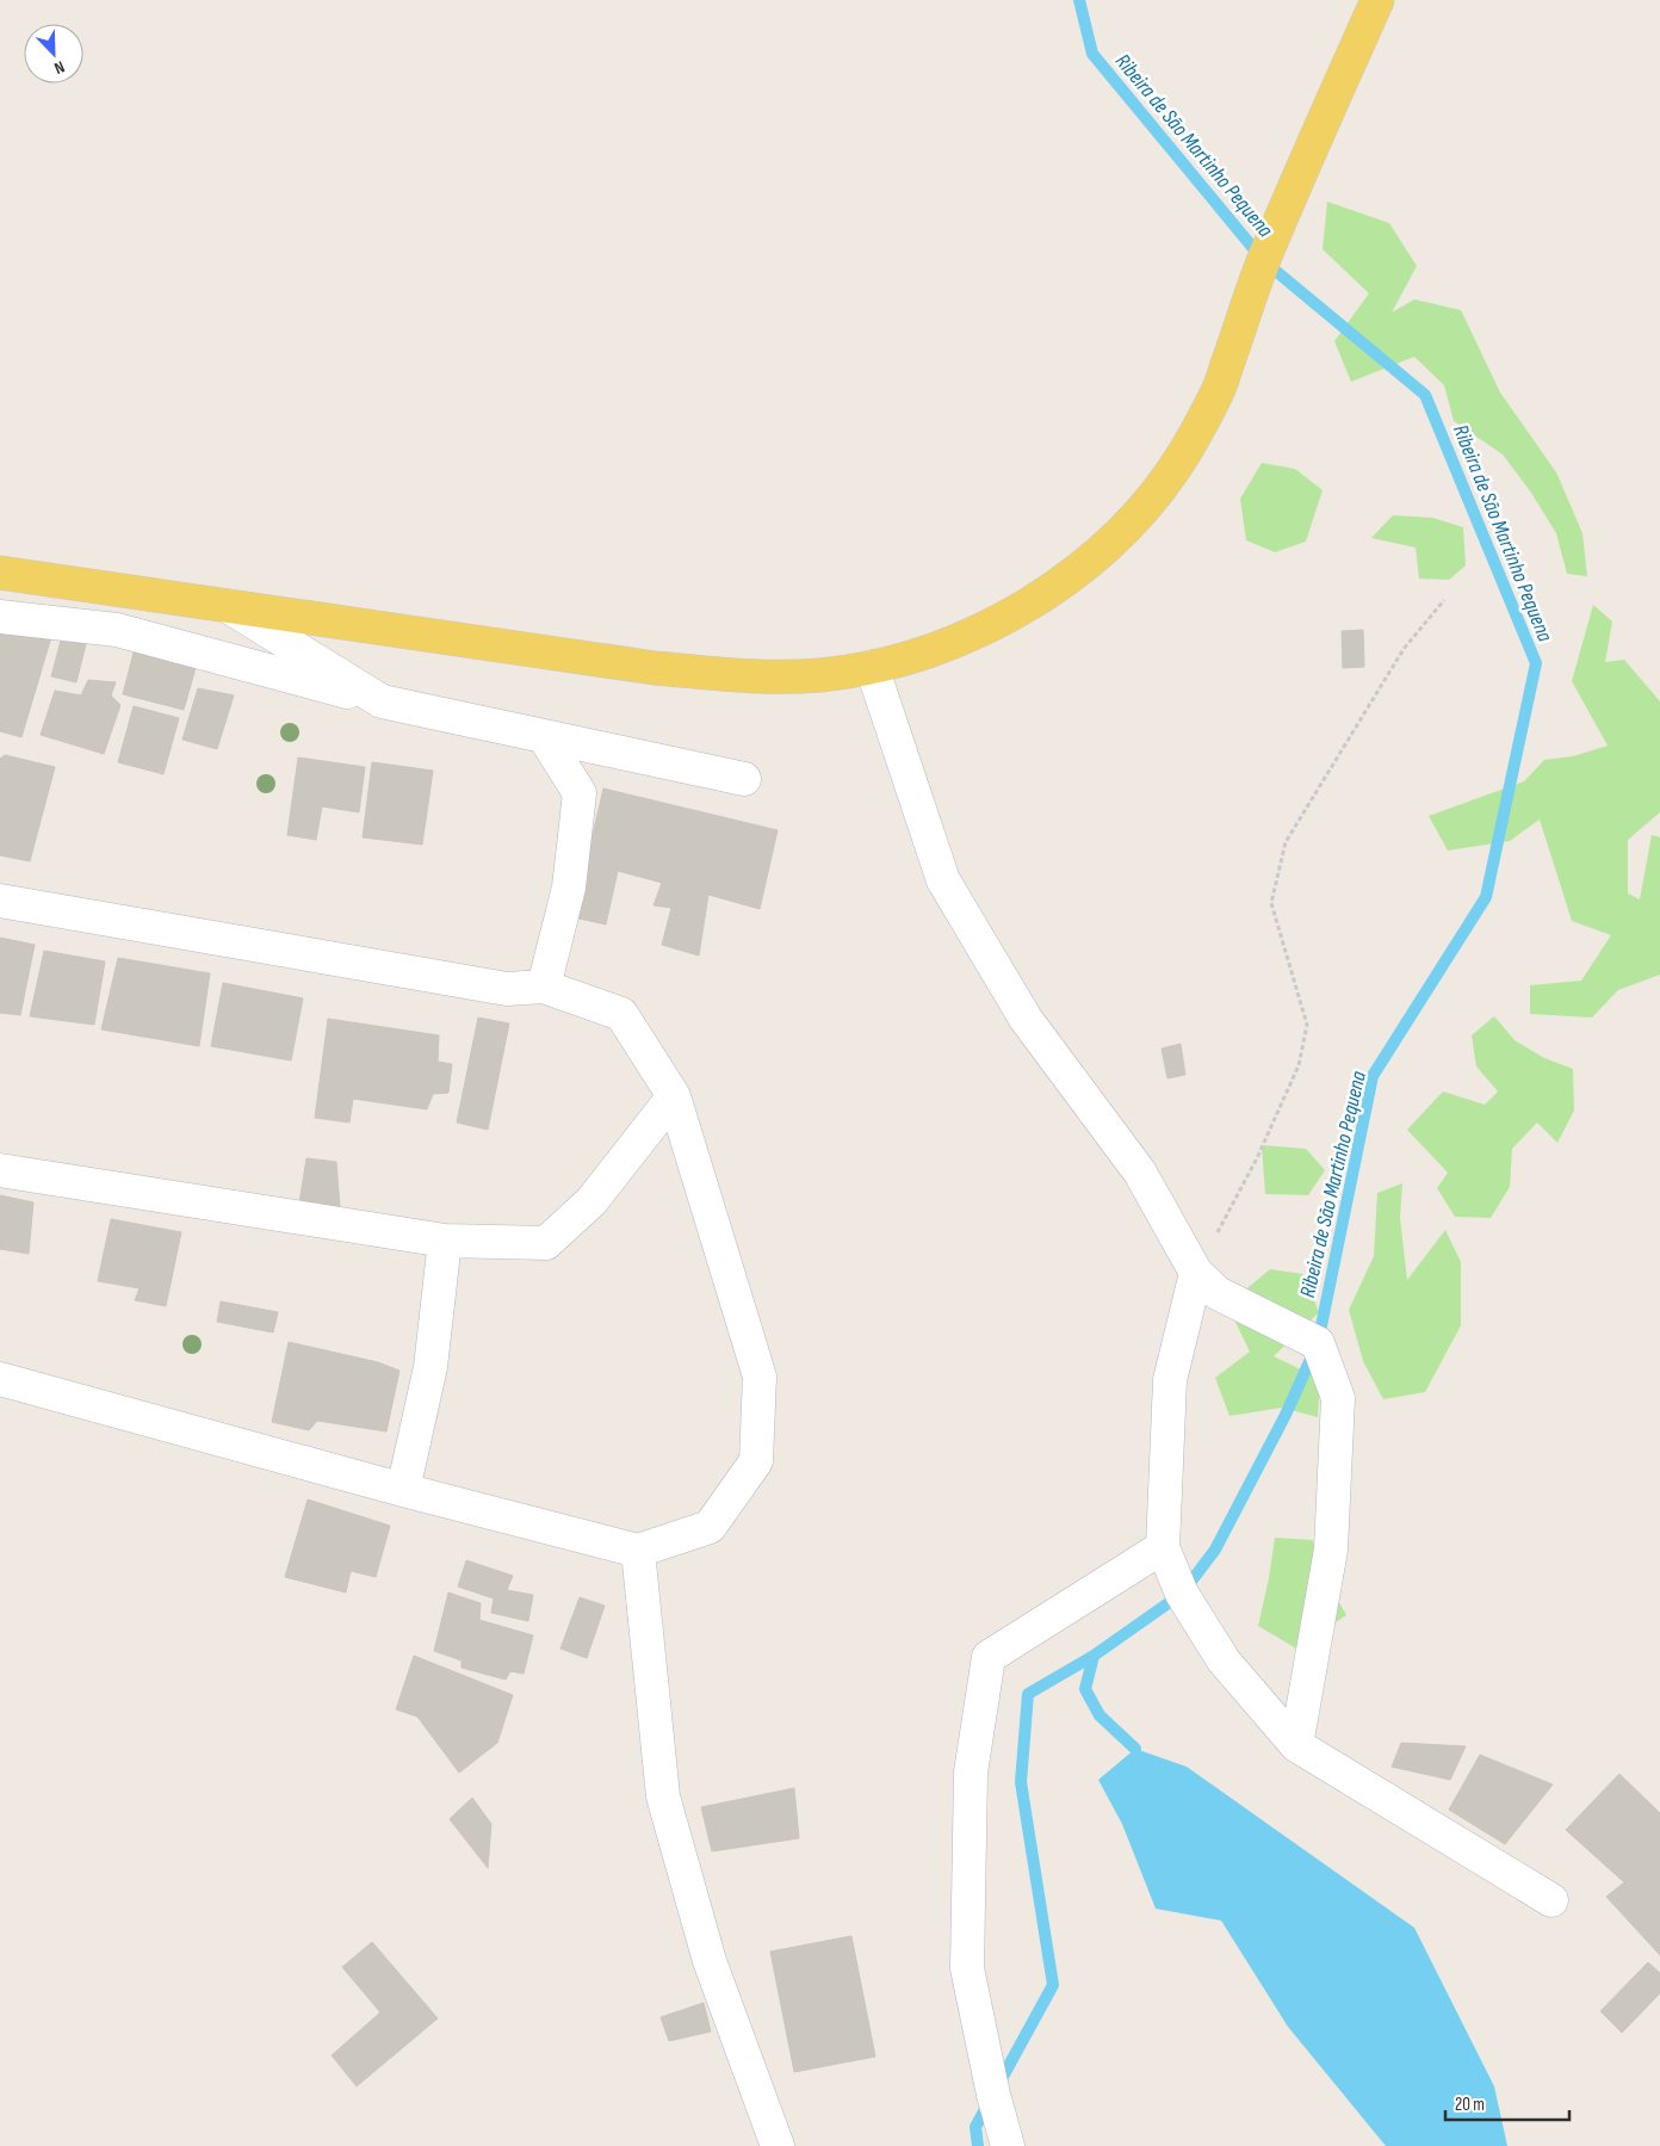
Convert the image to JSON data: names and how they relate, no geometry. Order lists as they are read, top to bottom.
{
  "water": ["Ribeira de São Martinho Pequena"],
  "scale_bar": "20 m",
  "north": "bottom right"
}
